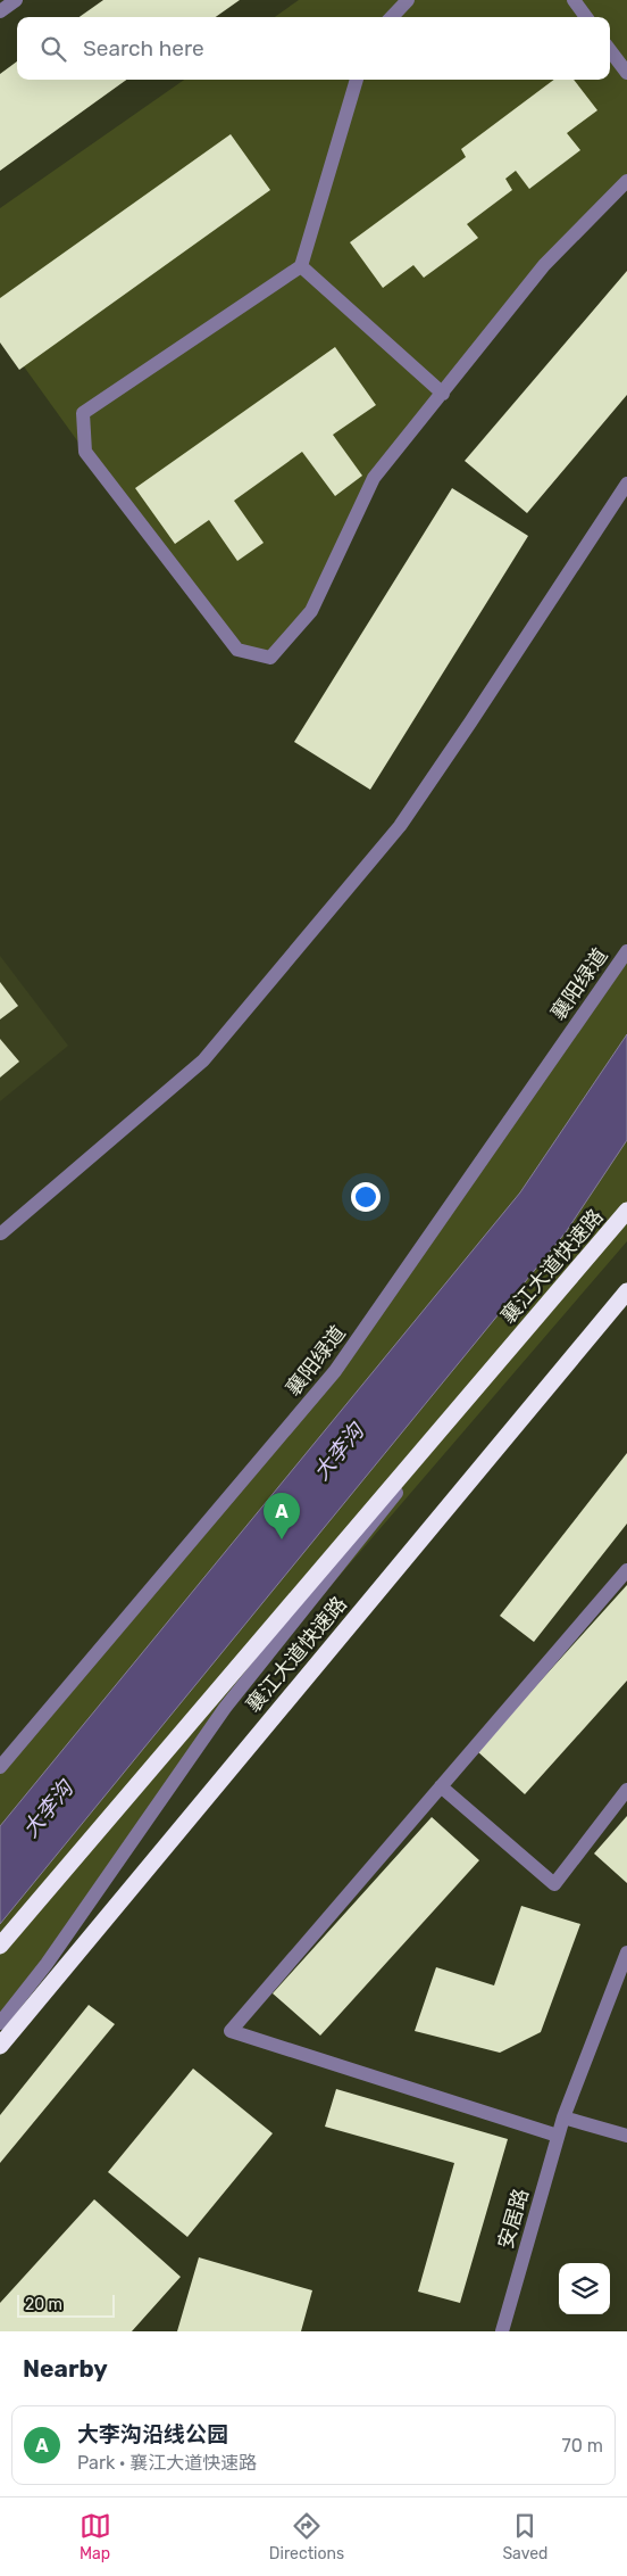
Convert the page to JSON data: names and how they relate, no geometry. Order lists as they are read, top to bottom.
{
  "streets": {
    "highway": ["襄江大道快速路"],
    "street": ["襄阳绿道", "安居路"]
  },
  "water": ["大李沟"],
  "scale_bar": "20 m",
  "page": {
    "search": "Search here",
    "pins": "A",
    "scale": "20 m",
    "heading": "Nearby",
    "list": [
      {
        "mark": "A",
        "name": "大李沟沿线公园",
        "note": "Park · 襄江大道快速路",
        "value": "70 m"
      }
    ],
    "nav": ["Map", "Directions", "Saved"]
  }
}
